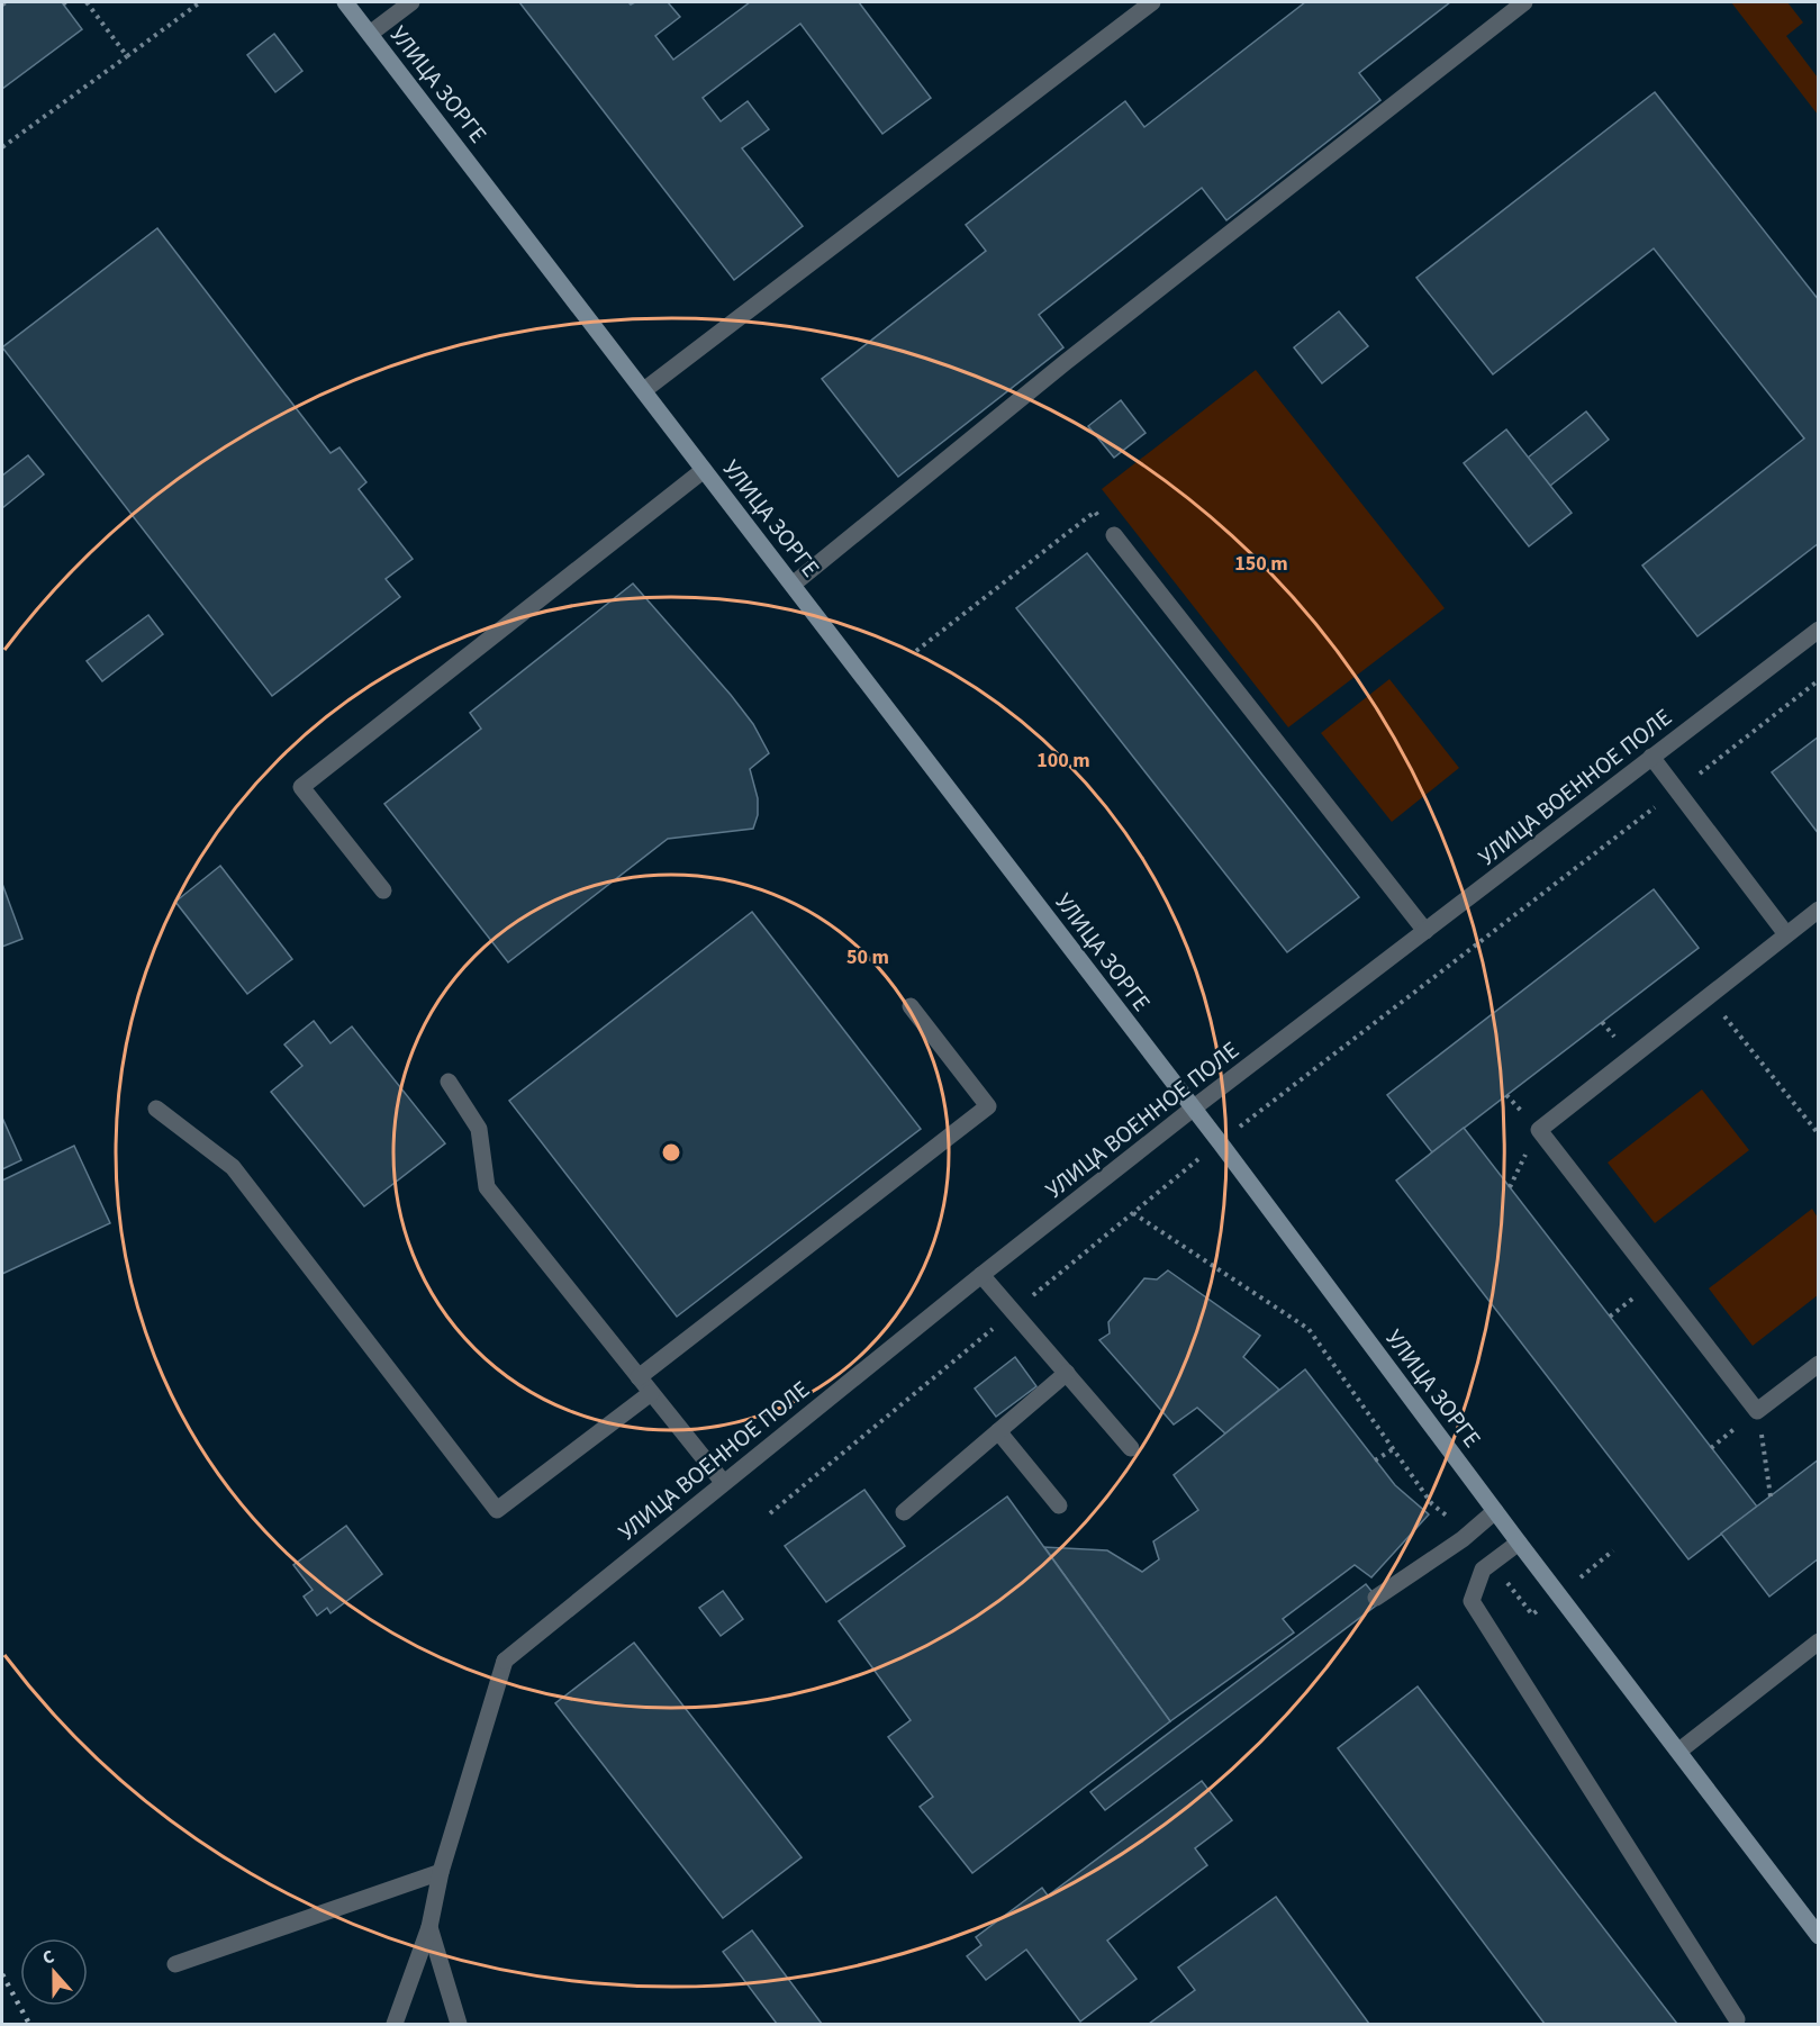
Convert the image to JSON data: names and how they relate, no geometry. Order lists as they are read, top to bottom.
{
  "streets": {
    "street": ["УЛИЦА ЗОРГЕ", "УЛИЦА ВОЕННОЕ ПОЛЕ"]
  },
  "crossings": [
    ["УЛИЦА ЗОРГЕ", "УЛИЦА ВОЕННОЕ ПОЛЕ"]
  ],
  "north": "top",
  "rings": ["150 m", "100 m", "50 m"]
}
